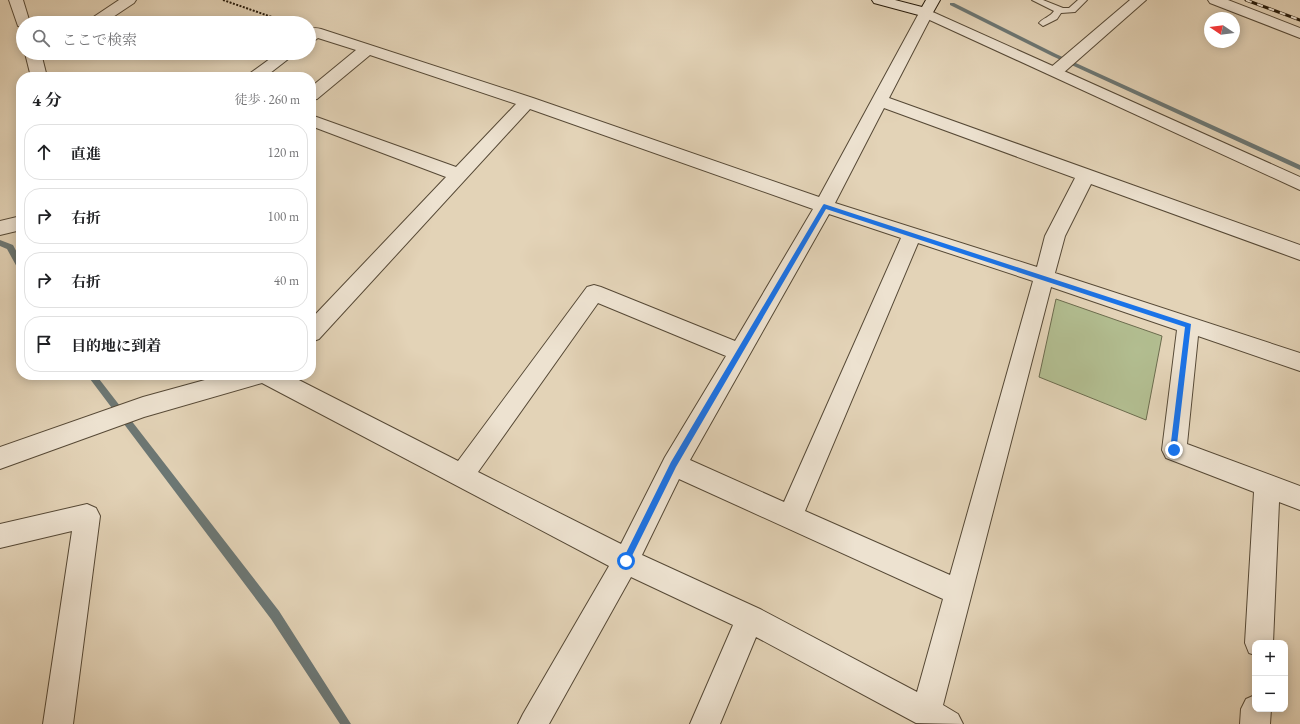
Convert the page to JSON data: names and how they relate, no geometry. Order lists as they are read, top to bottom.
{
  "north": "left",
  "page": {
    "search": "ここで検索",
    "heading": ["4 分", "徒歩 · 260 m"],
    "list": [
      ["直進", "120 m"],
      ["右折", "100 m"],
      ["右折", "40 m"],
      "目的地に到着"
    ],
    "map_buttons": ["+", "−"]
  }
}
